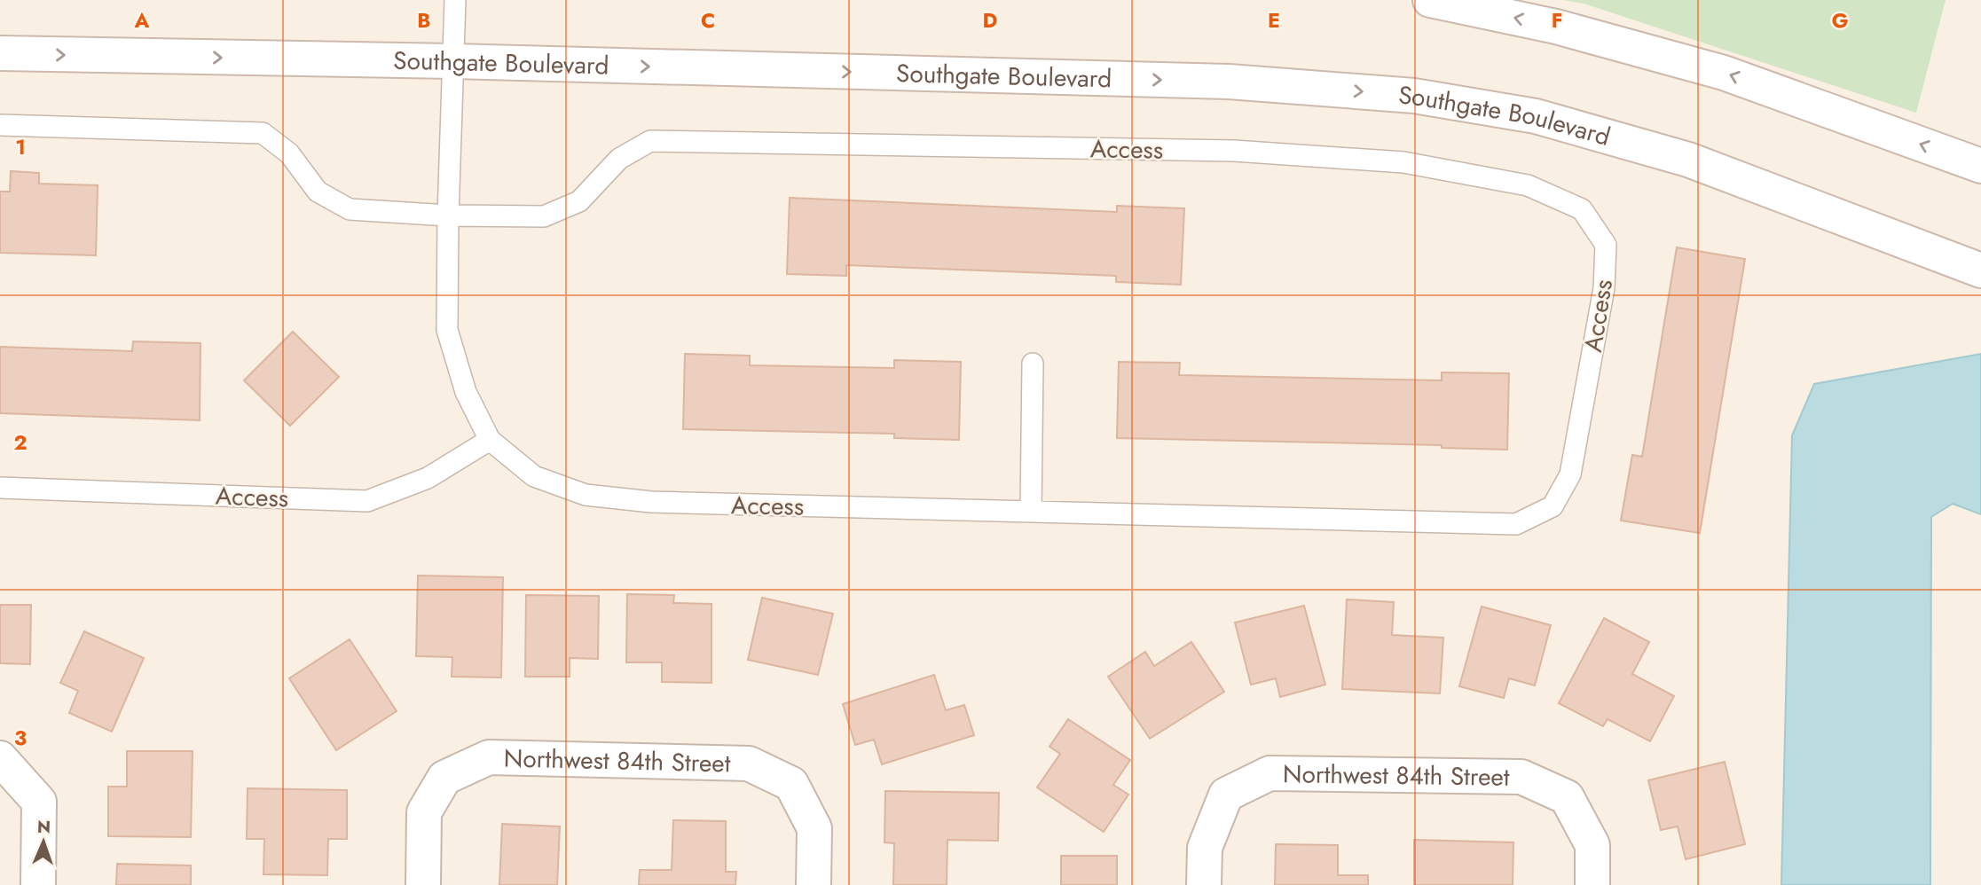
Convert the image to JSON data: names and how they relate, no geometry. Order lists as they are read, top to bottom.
{
  "streets": {
    "main road": ["Southgate Boulevard", "Northwest 84th Street"],
    "lane": ["Access"]
  },
  "crossings": [
    ["Southgate Boulevard", "Access"]
  ],
  "one_way": ["Southgate Boulevard"],
  "north": "top",
  "grid": {
    "columns": [
      "A",
      "B",
      "C",
      "D",
      "E",
      "F",
      "G"
    ],
    "rows": ["1", "2", "3"]
  }
}
